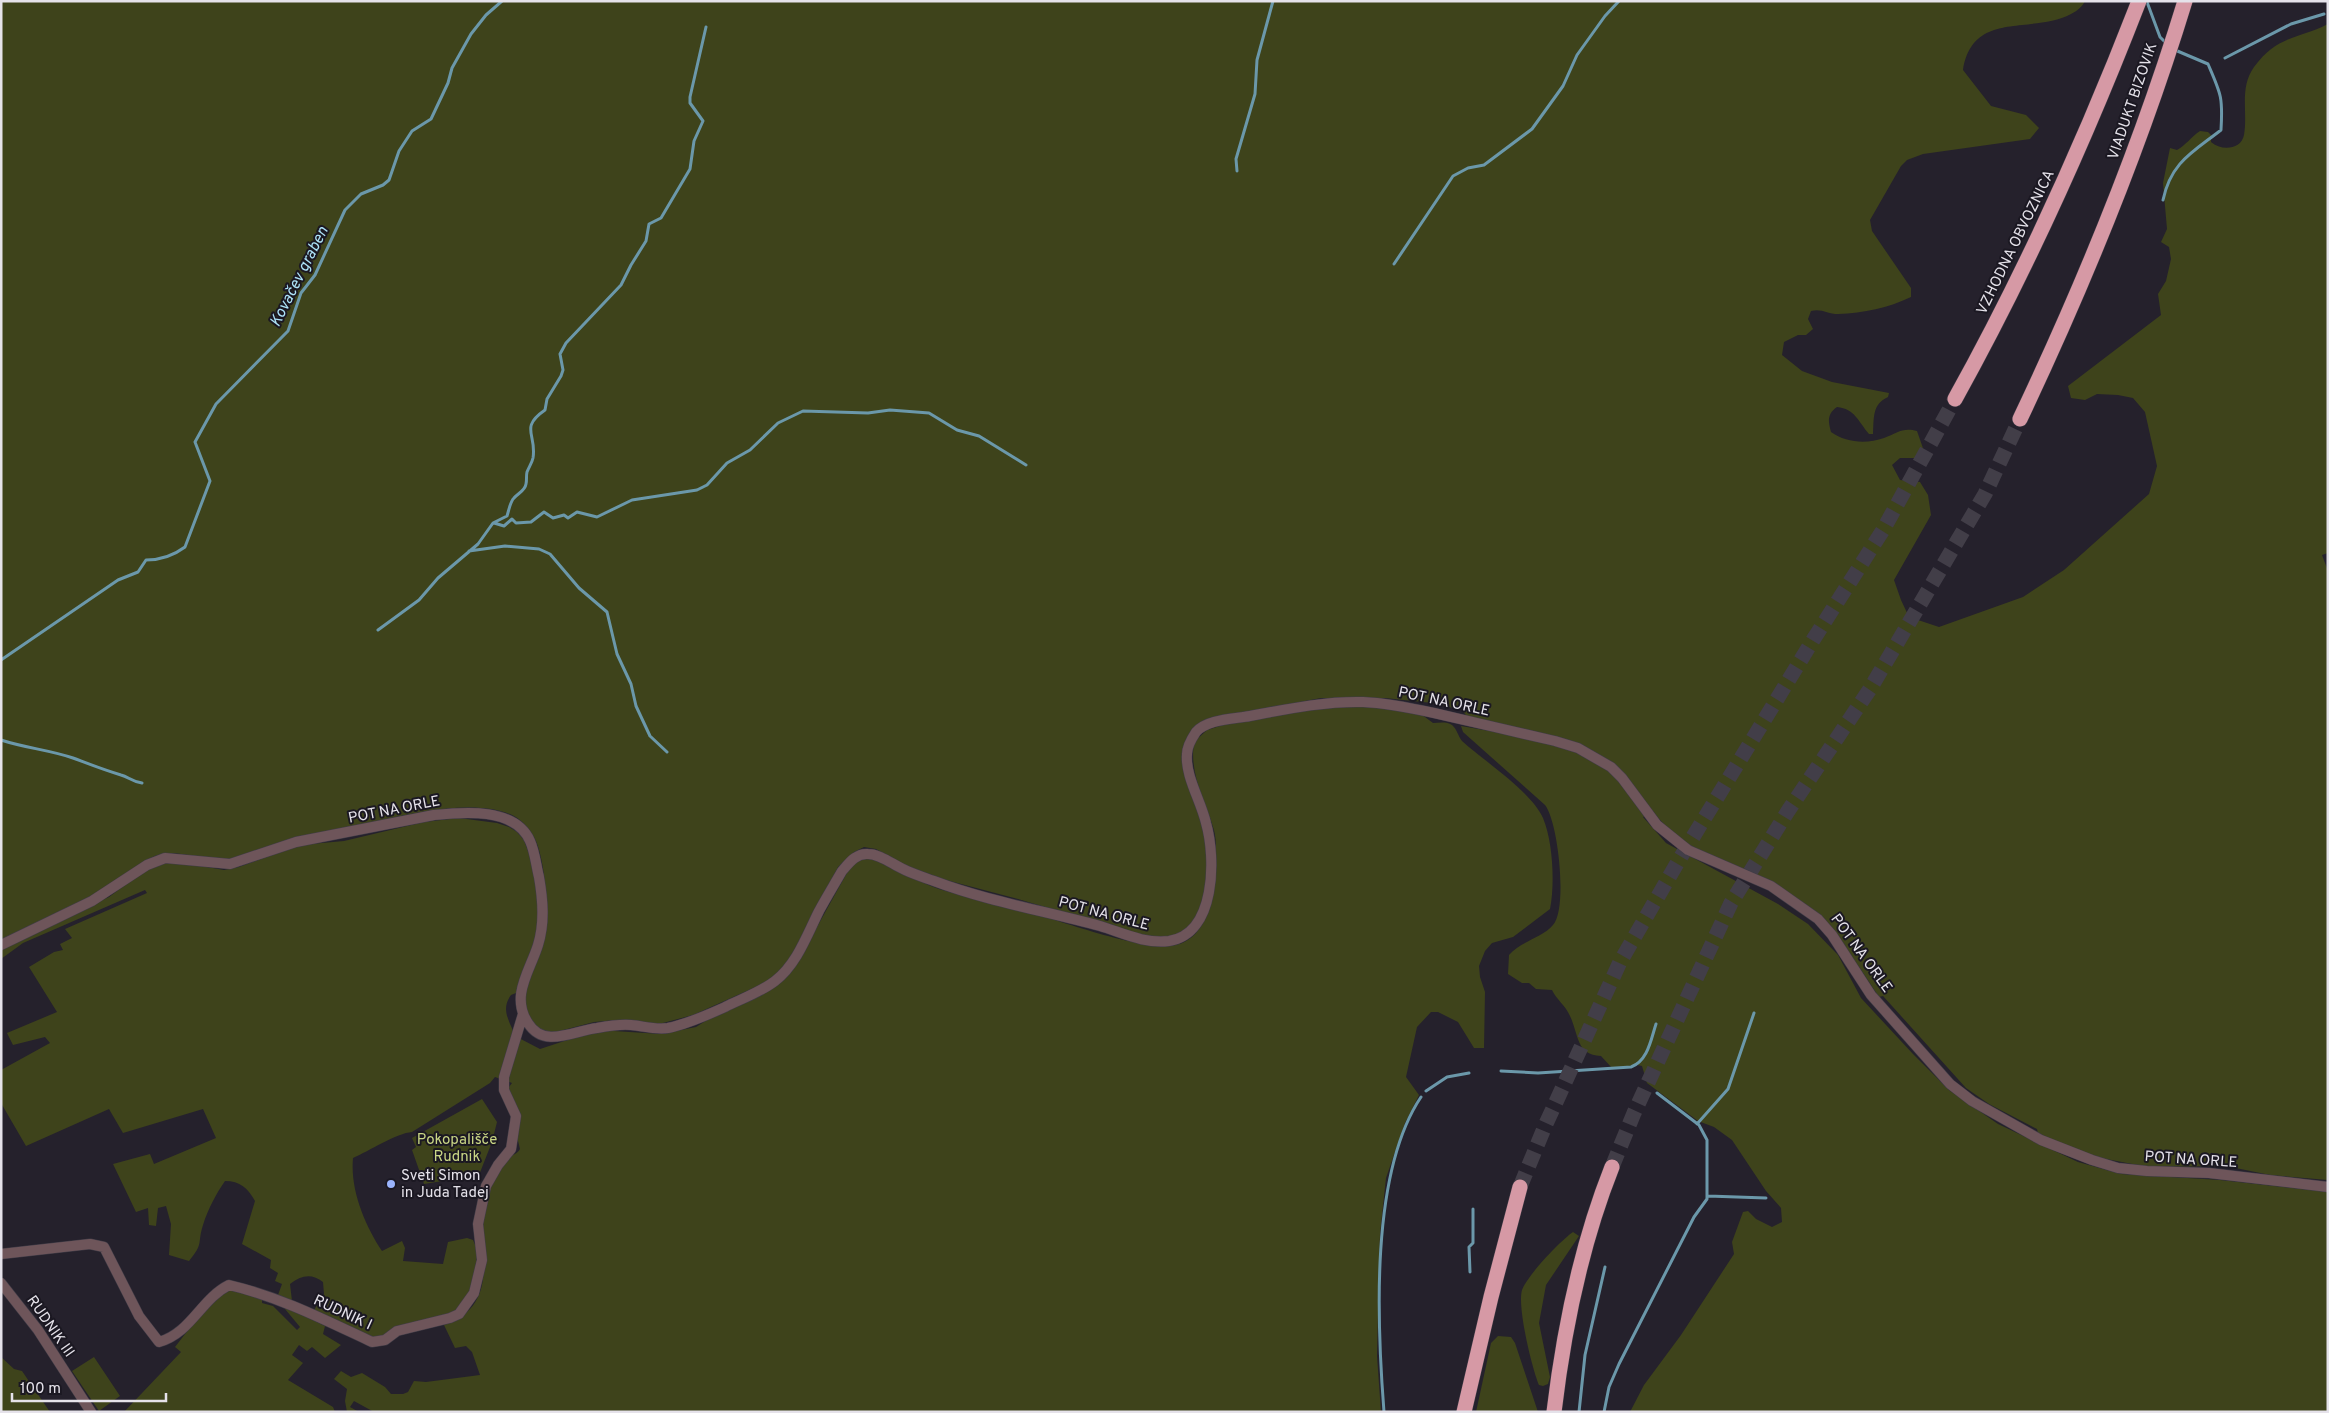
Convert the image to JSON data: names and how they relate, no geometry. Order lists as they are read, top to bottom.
{
  "streets": {
    "highway": ["VIADUKT BIZOVIK", "VZHODNA OBVOZNICA"],
    "street": ["POT NA ORLE", "RUDNIK I", "RUDNIK III"]
  },
  "crossings": [
    ["VIADUKT BIZOVIK", "VZHODNA OBVOZNICA"],
    ["POT NA ORLE", "RUDNIK I"]
  ],
  "water": ["Kovačev graben"],
  "parks": ["Pokopališče Rudnik"],
  "places": ["Sveti Simon in Juda Tadej"],
  "scale_bar": "100 m"
}
